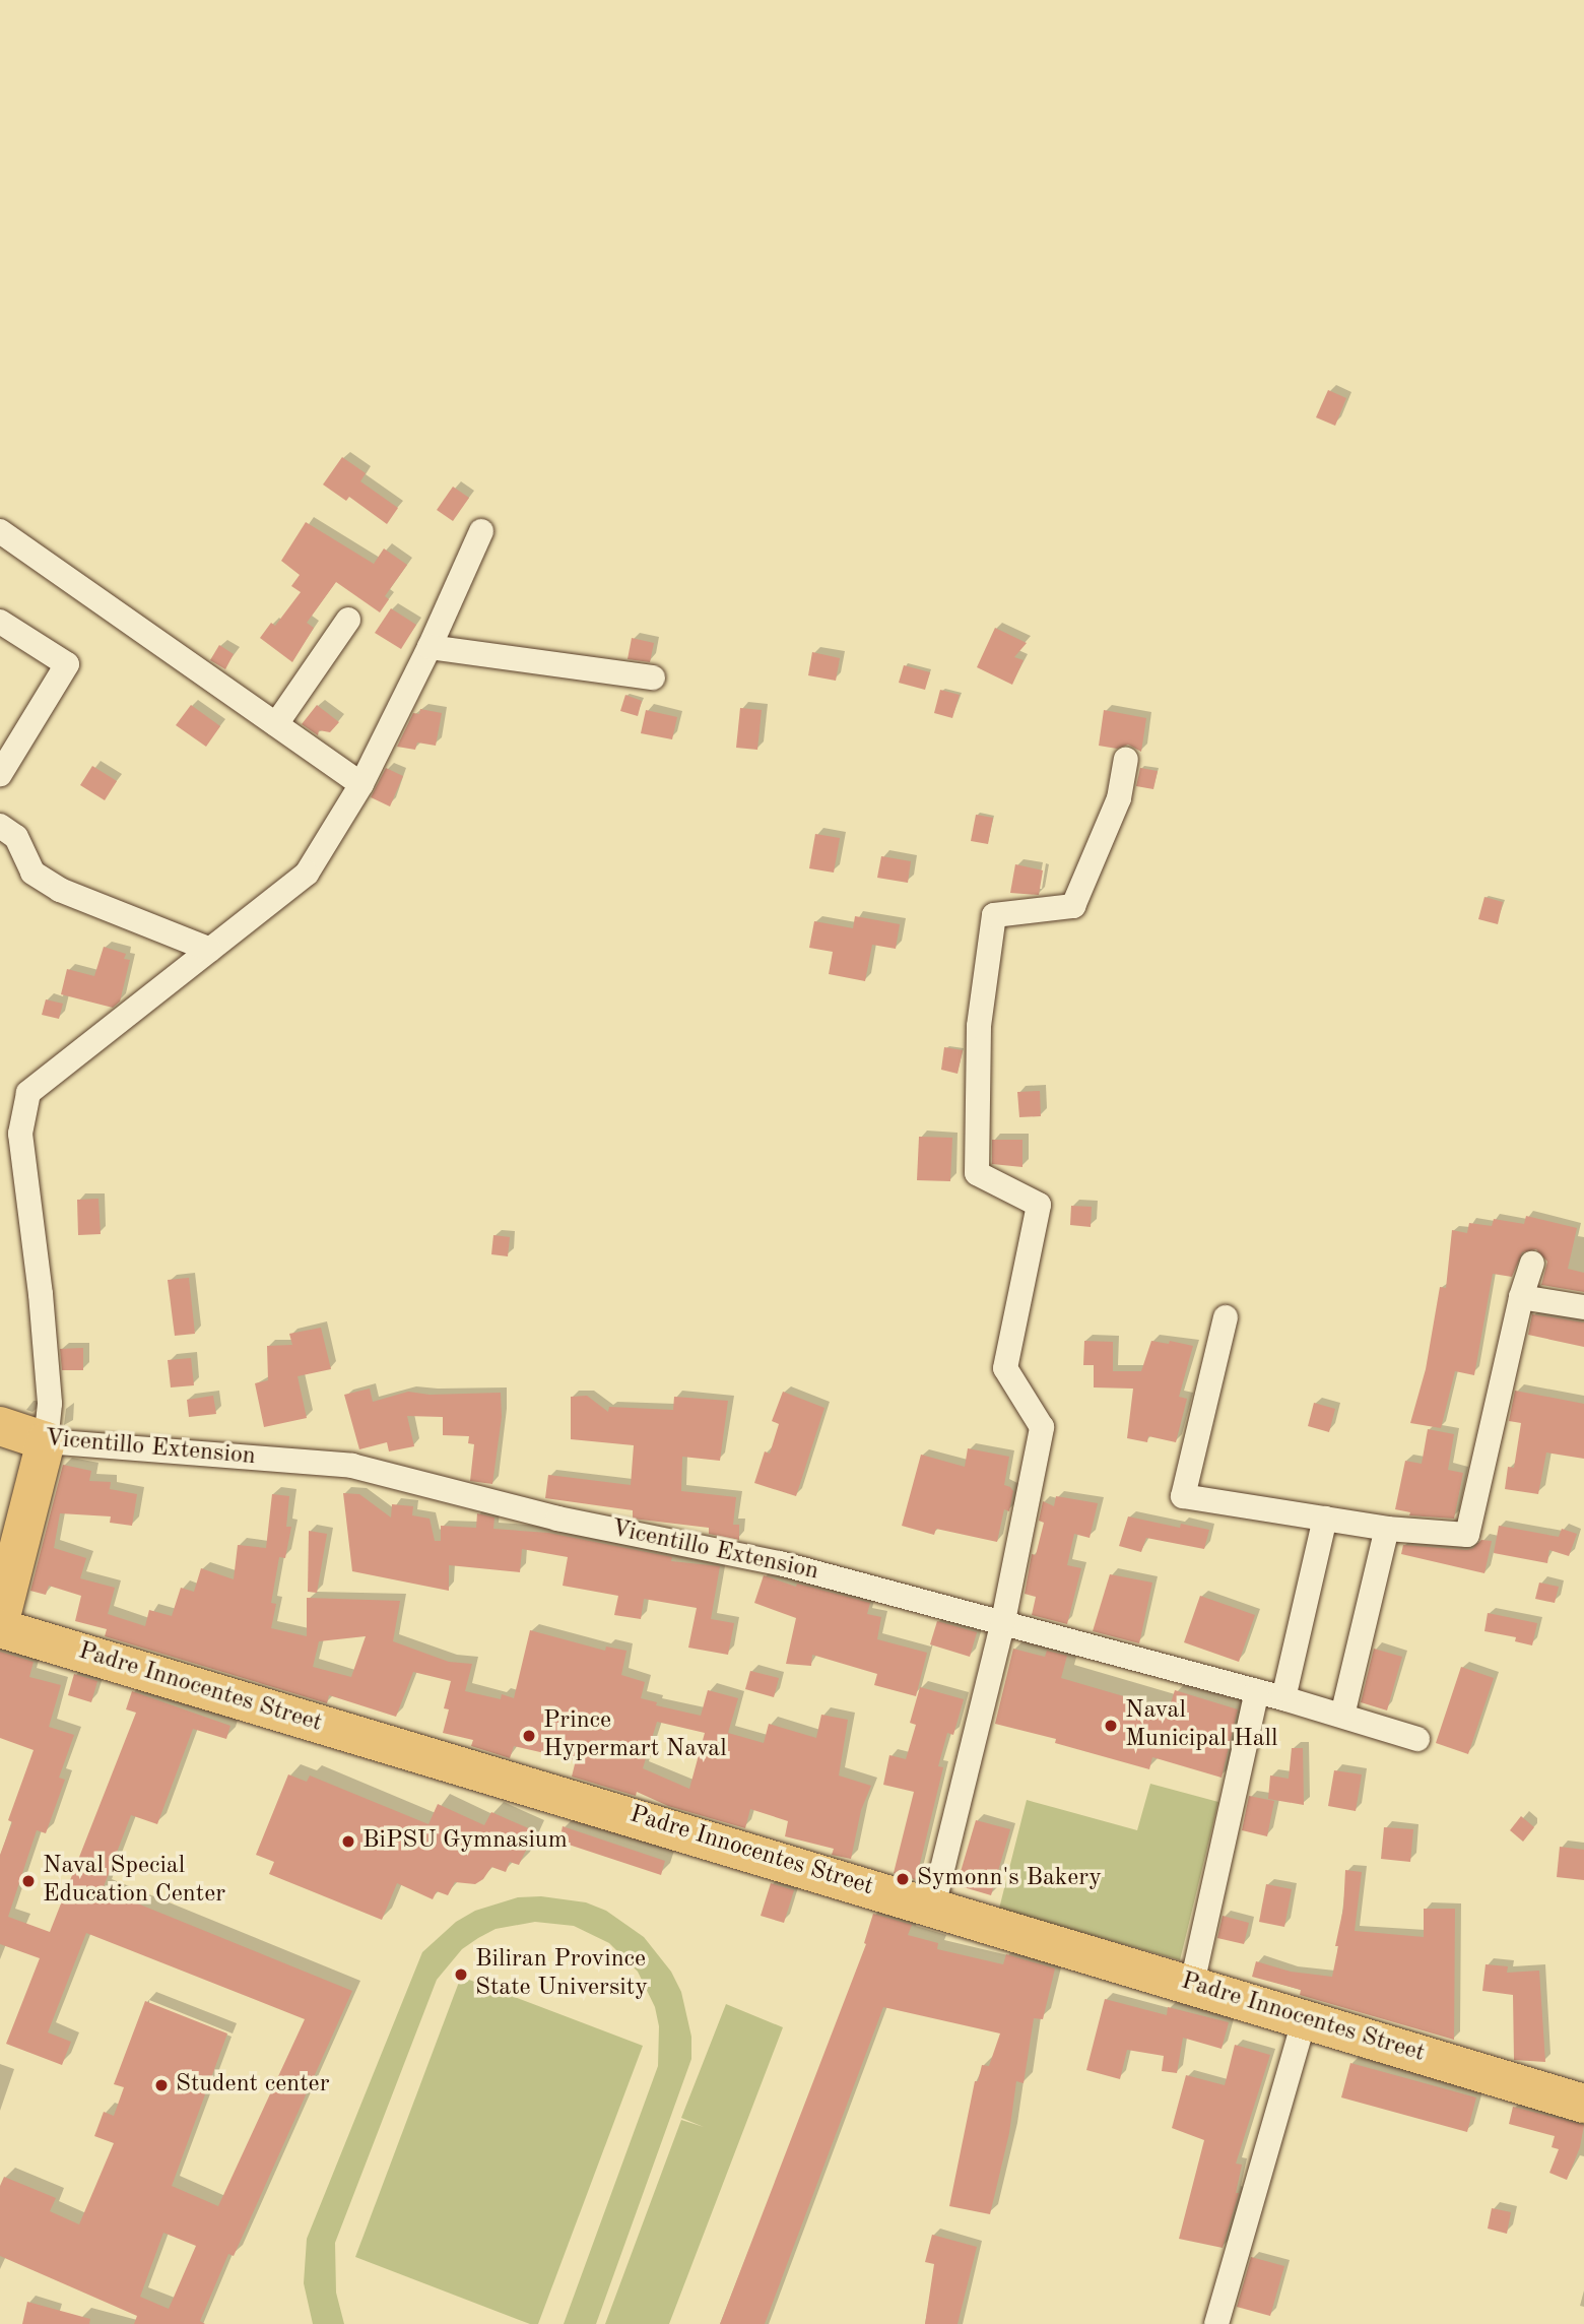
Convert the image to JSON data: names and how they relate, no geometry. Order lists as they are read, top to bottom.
{
  "streets": {
    "main road": ["Vicentillo Extension", "Padre Innocentes Street"]
  },
  "places": [
    "Naval Municipal Hall",
    "Prince Hypermart Naval",
    "BiPSU Gymnasium",
    "Symonn's Bakery",
    "Naval Special Education Center",
    "Biliran Province State University",
    "Student center"
  ]
}
